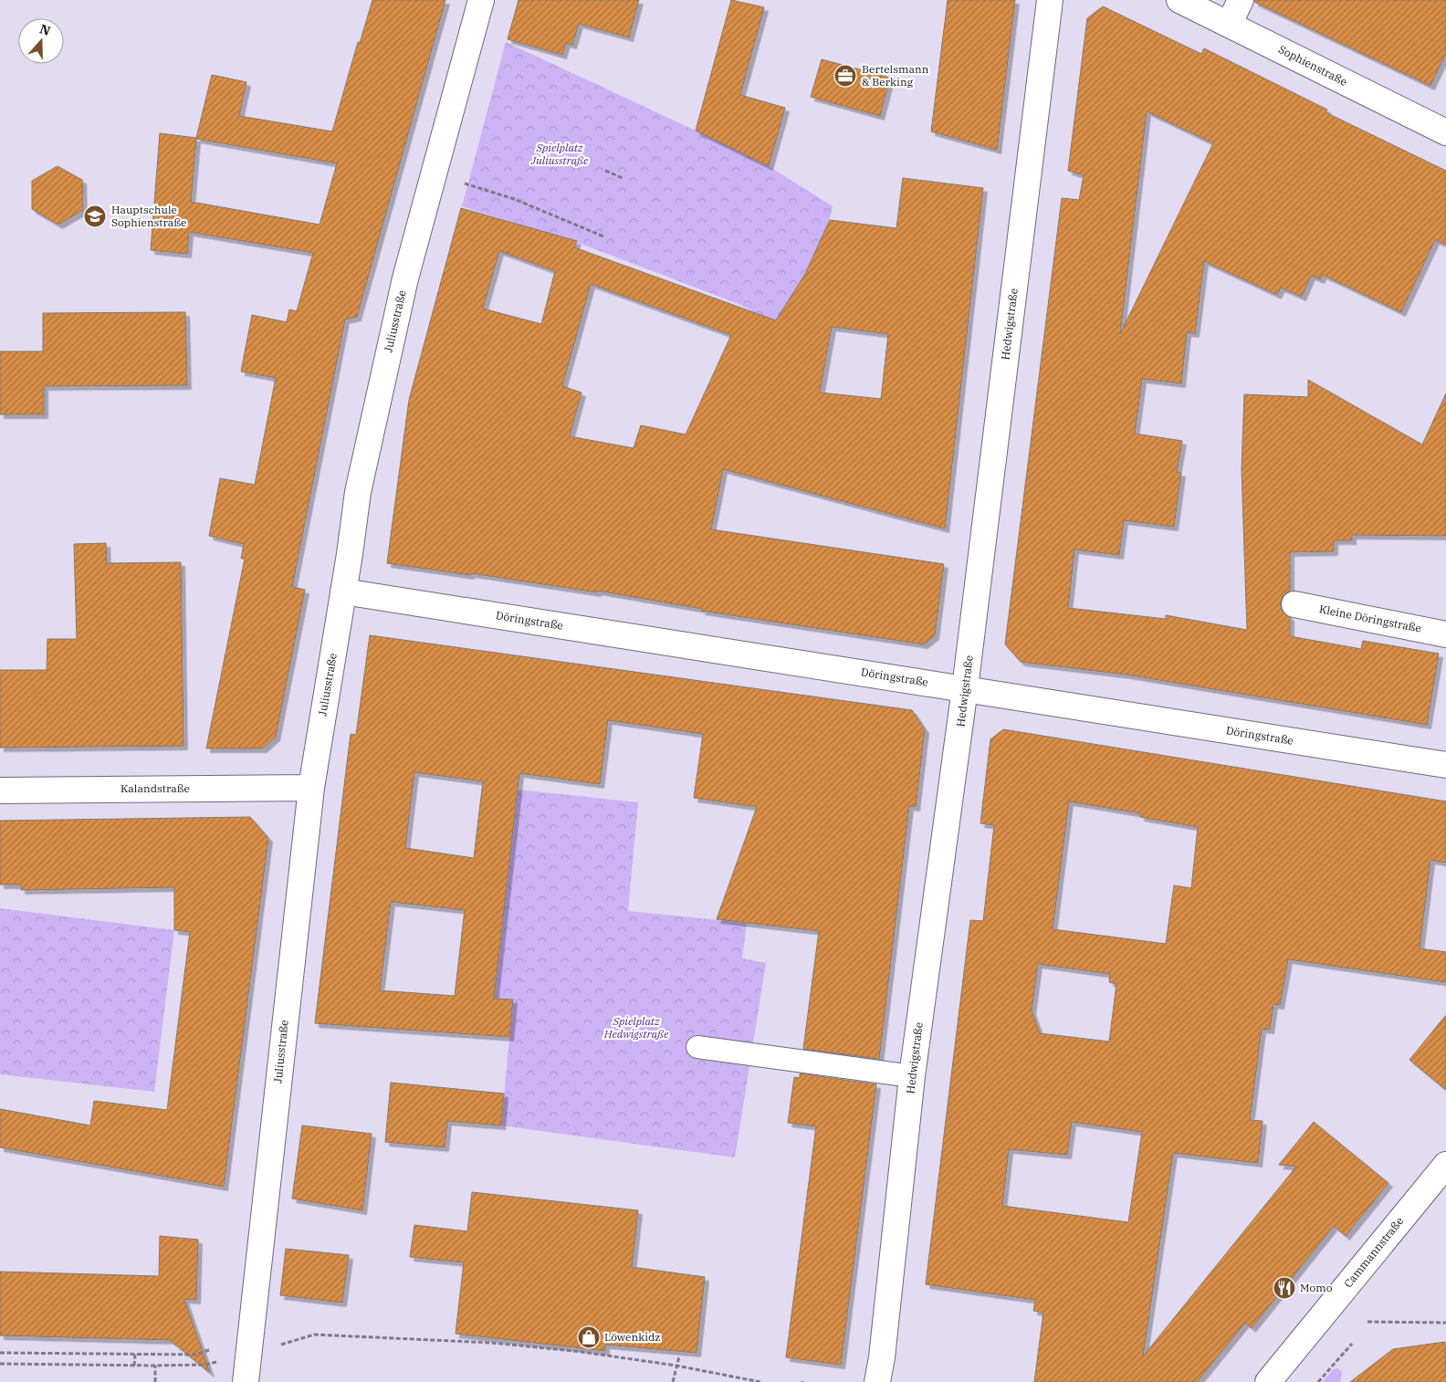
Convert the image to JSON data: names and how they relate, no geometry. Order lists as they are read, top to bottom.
{
  "streets": {
    "street": [
      "Sophienstraße",
      "Juliusstraße",
      "Hedwigstraße",
      "Kleine Döringstraße",
      "Döringstraße",
      "Kalandstraße",
      "Cammannstraße"
    ]
  },
  "crossings": [
    ["Juliusstraße", "Döringstraße"],
    ["Juliusstraße", "Kalandstraße"],
    ["Hedwigstraße", "Döringstraße"]
  ],
  "parks": ["Spielplatz Juliusstraße", "Spielplatz Hedwigstraße"],
  "places": {
    "office": ["Bertelsmann & Berking"],
    "school or university": ["Hauptschule Sophienstraße"],
    "restaurant": ["Momo"],
    "shop": ["Löwenkidz"]
  },
  "north": "top"
}
